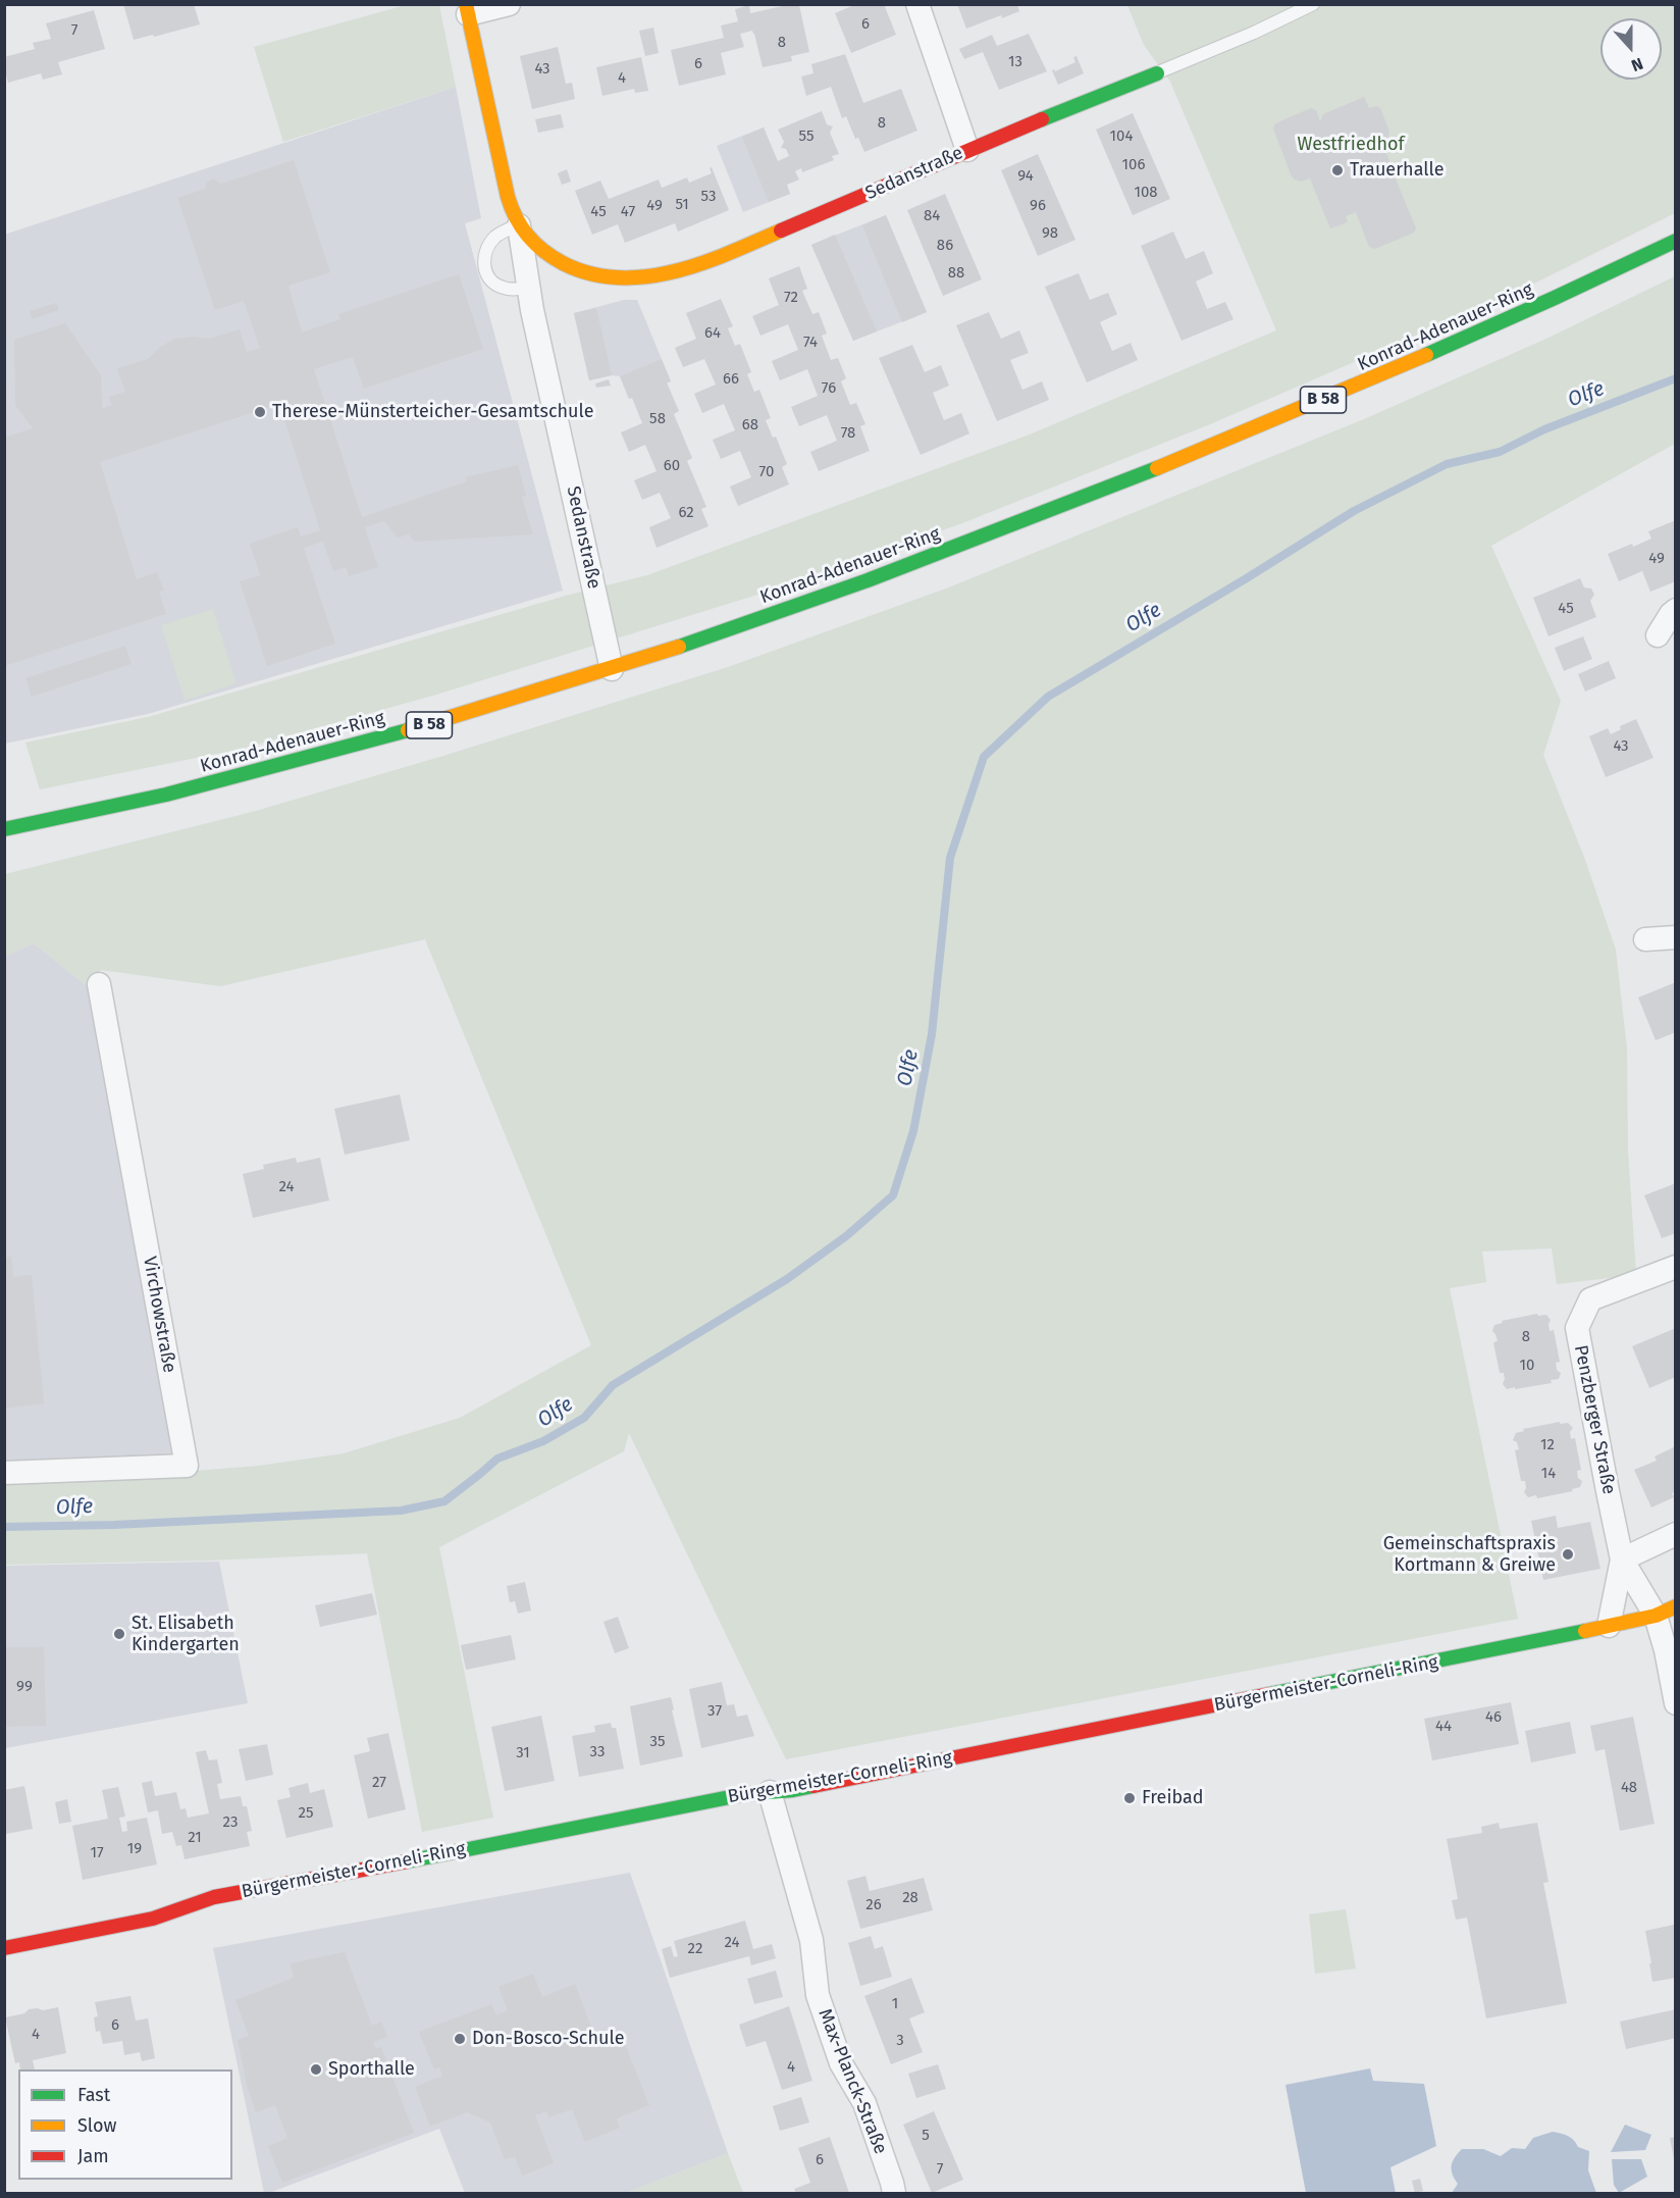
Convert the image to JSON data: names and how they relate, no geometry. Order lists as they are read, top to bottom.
{
  "streets": {
    "street": [
      "Sedanstraße",
      "Konrad-Adenauer-Ring",
      "B 58",
      "Virchowstraße",
      "Penzberger Straße",
      "Bürgermeister-Corneli-Ring",
      "Max-Planck-Straße"
    ]
  },
  "crossings": [
    ["Sedanstraße", "Konrad-Adenauer-Ring"],
    ["Penzberger Straße", "Bürgermeister-Corneli-Ring"],
    ["Bürgermeister-Corneli-Ring", "Max-Planck-Straße"]
  ],
  "water": ["Olfe"],
  "parks": ["Westfriedhof"],
  "places": [
    "Trauerhalle",
    "Therese-Münsterteicher-Gesamtschule",
    "Gemeinschaftspraxis Kortmann & Greiwe",
    "St. Elisabeth Kindergarten",
    "Freibad",
    "Don-Bosco-Schule",
    "Sporthalle"
  ],
  "house_numbers": [
    "6",
    "7",
    "8",
    "13",
    "6",
    "43",
    "4",
    "8",
    "55",
    "104",
    "106",
    "94",
    "108",
    "53",
    "51",
    "49",
    "96",
    "45",
    "47",
    "84",
    "98",
    "86",
    "88",
    "72",
    "64",
    "74",
    "66",
    "76",
    "58",
    "68",
    "78",
    "60",
    "70",
    "62",
    "49",
    "45",
    "43",
    "24",
    "8",
    "10",
    "12",
    "14",
    "99",
    "37",
    "46",
    "44",
    "35",
    "33",
    "31",
    "27",
    "48",
    "25",
    "23",
    "21",
    "19",
    "17",
    "28",
    "26",
    "24",
    "22",
    "1",
    "6",
    "4",
    "3",
    "4",
    "5",
    "6",
    "7"
  ],
  "legend": ["Fast", "Slow", "Jam"],
  "north": "bottom"
}
